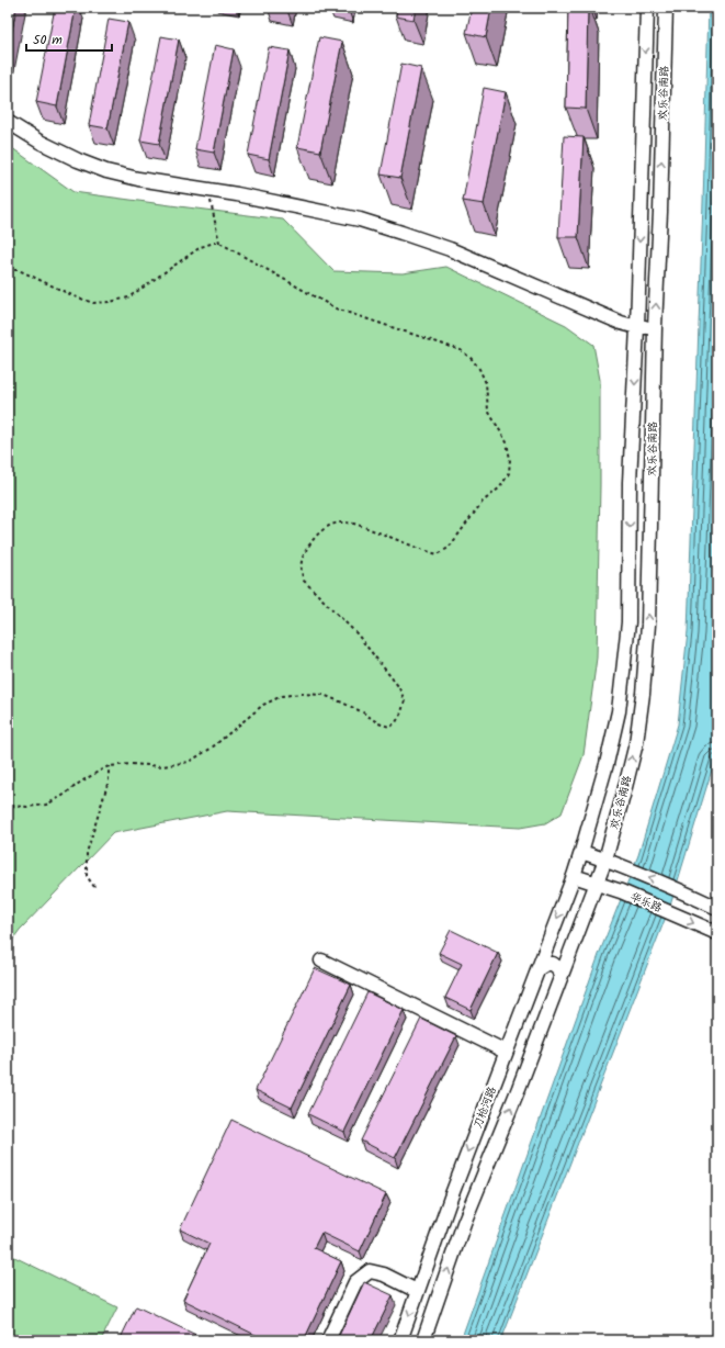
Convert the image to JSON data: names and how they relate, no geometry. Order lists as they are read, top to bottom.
{
  "streets": {
    "street": ["欢乐谷南路", "华乐路", "刀枪河路"]
  },
  "crossings": [
    ["欢乐谷南路", "华乐路"],
    ["欢乐谷南路", "刀枪河路"],
    ["华乐路", "刀枪河路"]
  ],
  "scale_bar": "50 m"
}
